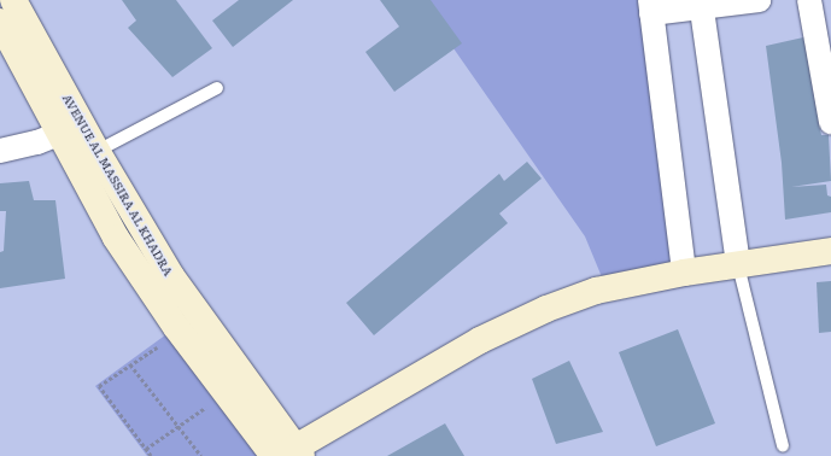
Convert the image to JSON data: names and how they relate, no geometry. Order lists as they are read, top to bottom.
{
  "streets": {
    "main road": ["AVENUE AL MASSIRA AL KHADRA"]
  }
}
